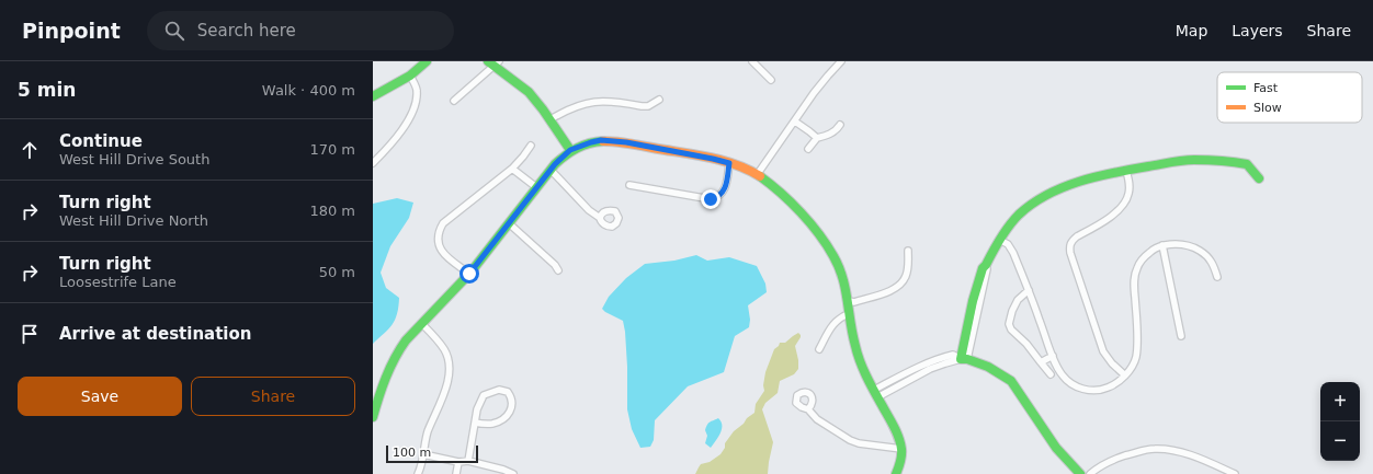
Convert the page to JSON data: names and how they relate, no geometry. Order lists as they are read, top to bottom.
{
  "legend": ["Fast", "Slow"],
  "scale_bar": "100 m",
  "page": {
    "header": "Pinpoint",
    "search": "Search here",
    "nav": ["Map", "Layers", "Share"],
    "heading": ["5 min", "Walk · 400 m"],
    "list": [
      ["Continue", "West Hill Drive South", "170 m"],
      ["Turn right", "West Hill Drive North", "180 m"],
      ["Turn right", "Loosestrife Lane", "50 m"],
      "Arrive at destination"
    ],
    "buttons": ["Save", "Share"],
    "map_buttons": ["+", "−"],
    "scale": "100 m"
  }
}
